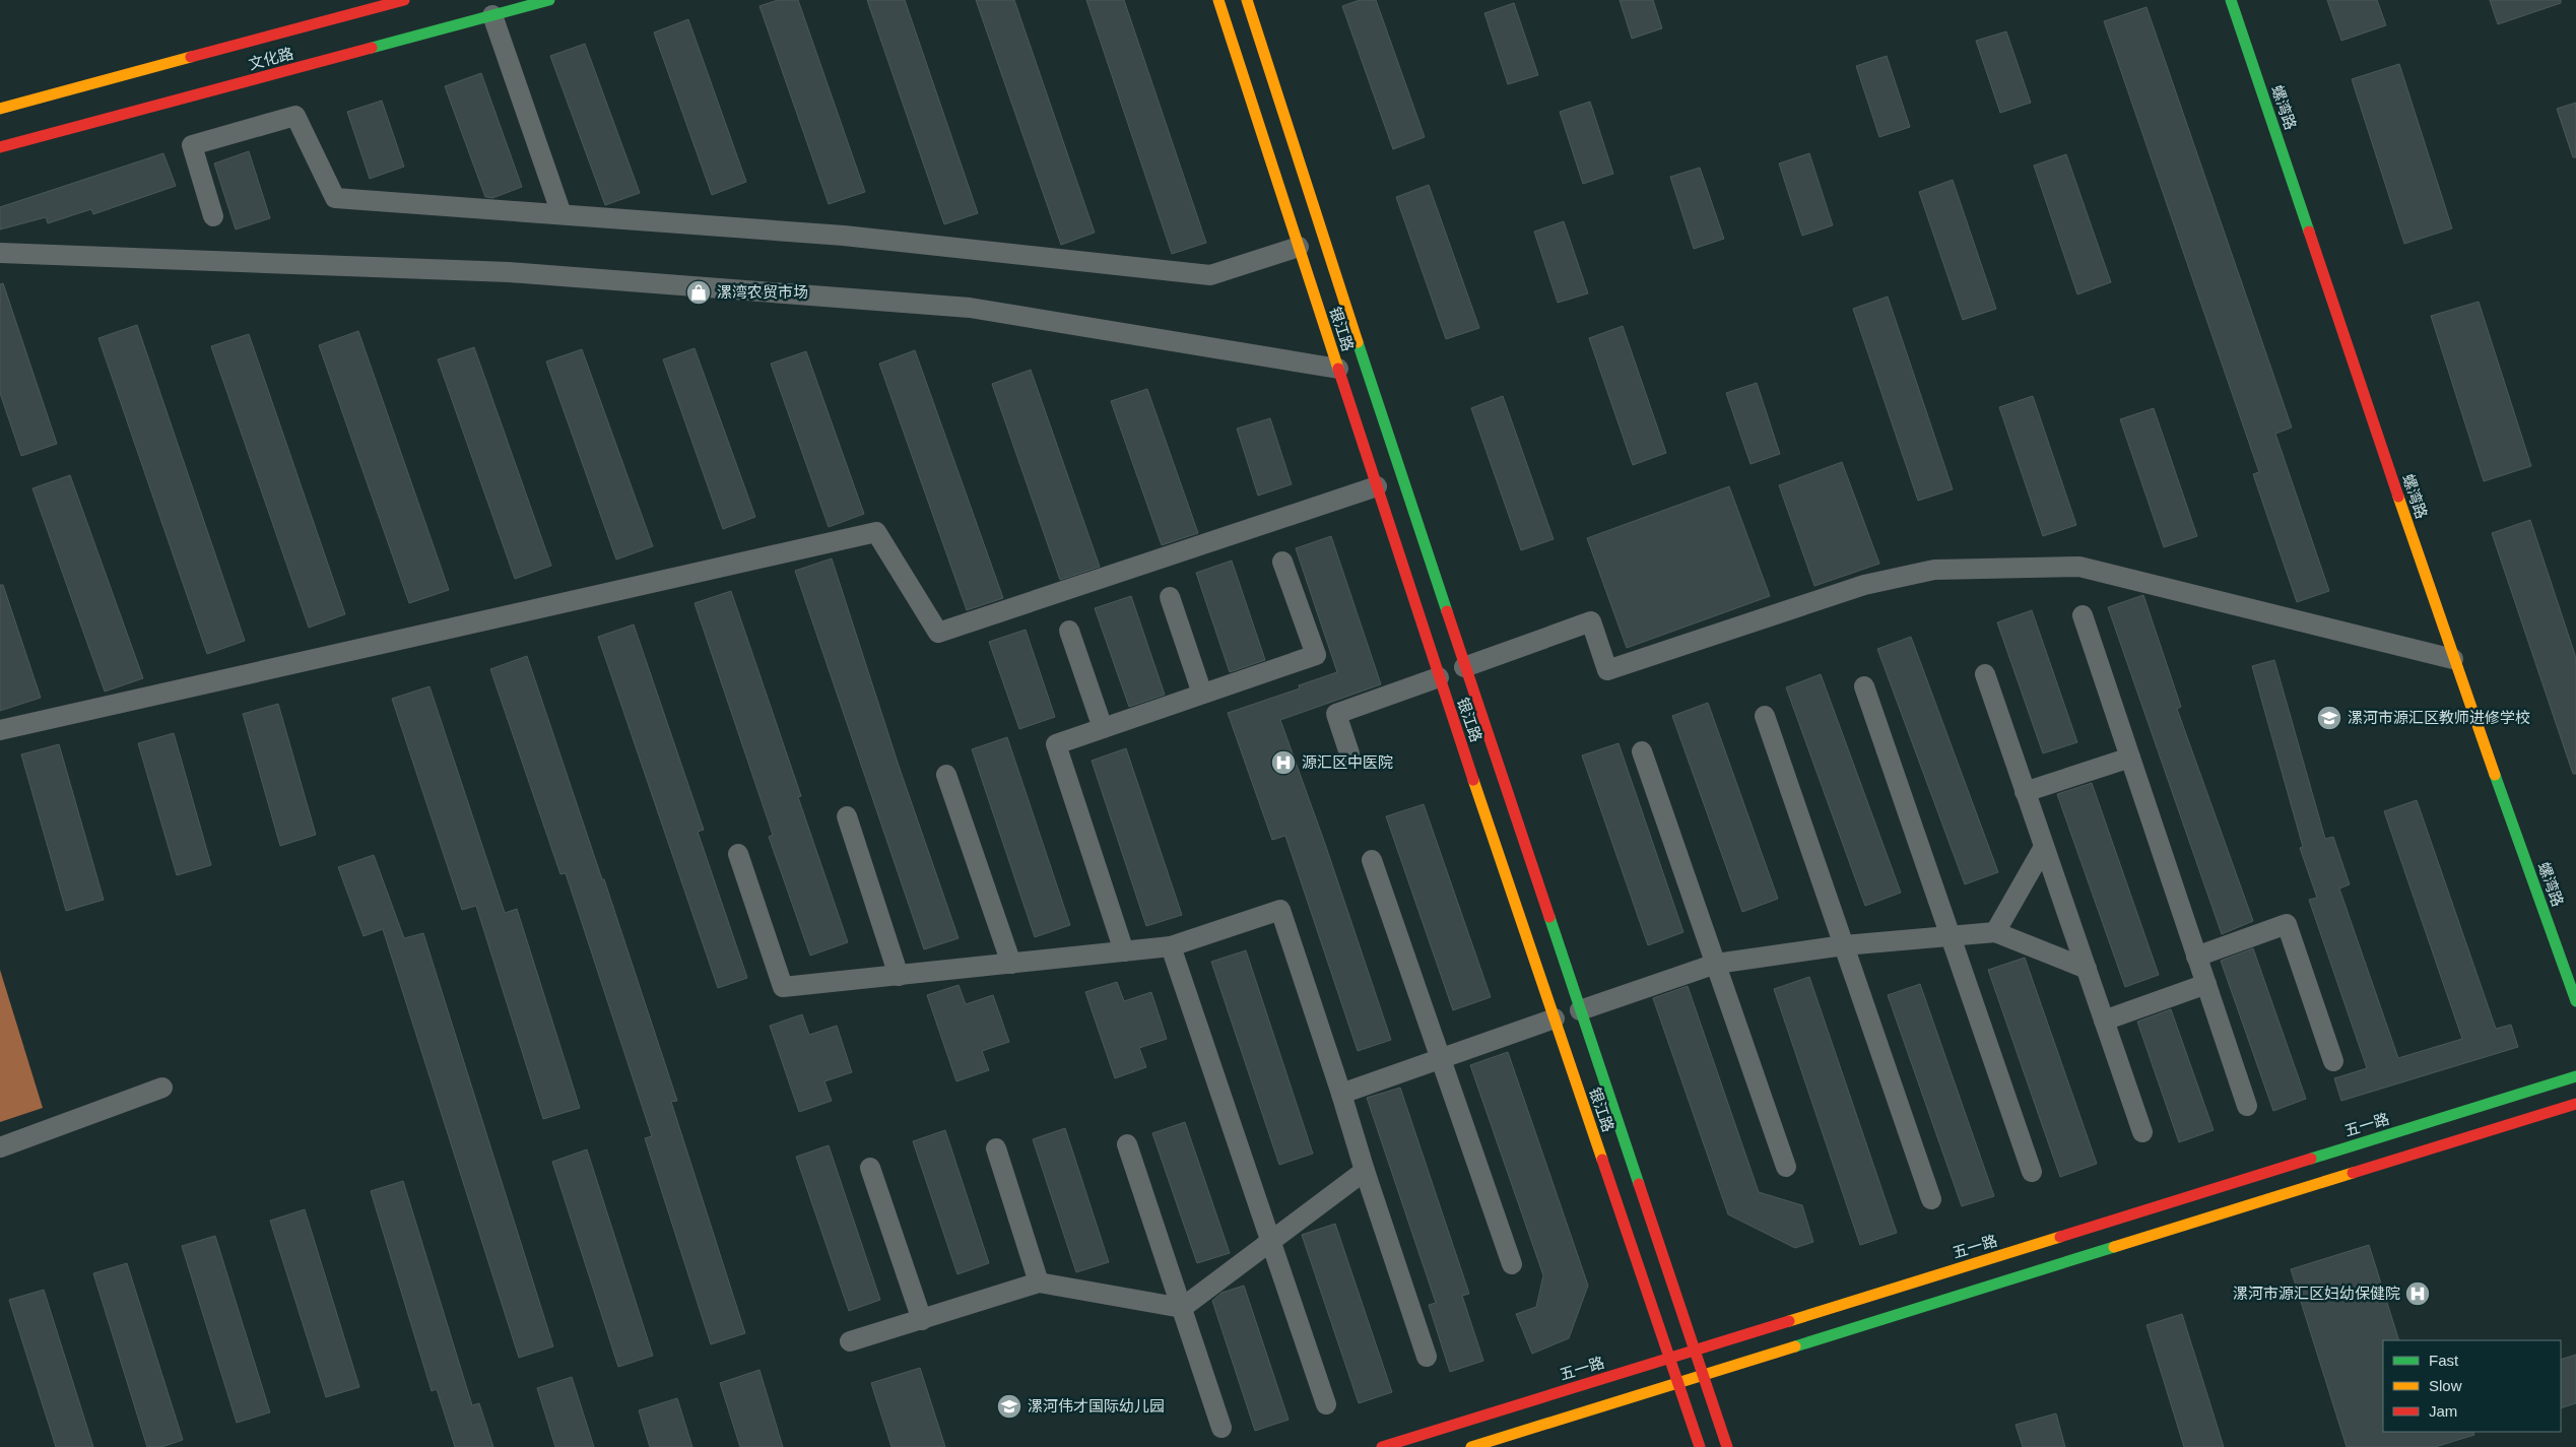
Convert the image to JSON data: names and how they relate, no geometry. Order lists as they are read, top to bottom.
{
  "streets": {
    "street": [
      "文化路",
      "螺湾路",
      "银江路",
      "五一路"
    ]
  },
  "crossings": [
    ["银江路", "五一路"]
  ],
  "places": {
    "shop": ["漯湾农贸市场"],
    "school or university": ["漯河市源汇区教师进修学校", "漯河伟才国际幼儿园"],
    "hospital": ["源汇区中医院", "漯河市源汇区妇幼保健院"]
  },
  "legend": ["Fast", "Slow", "Jam"]
}
